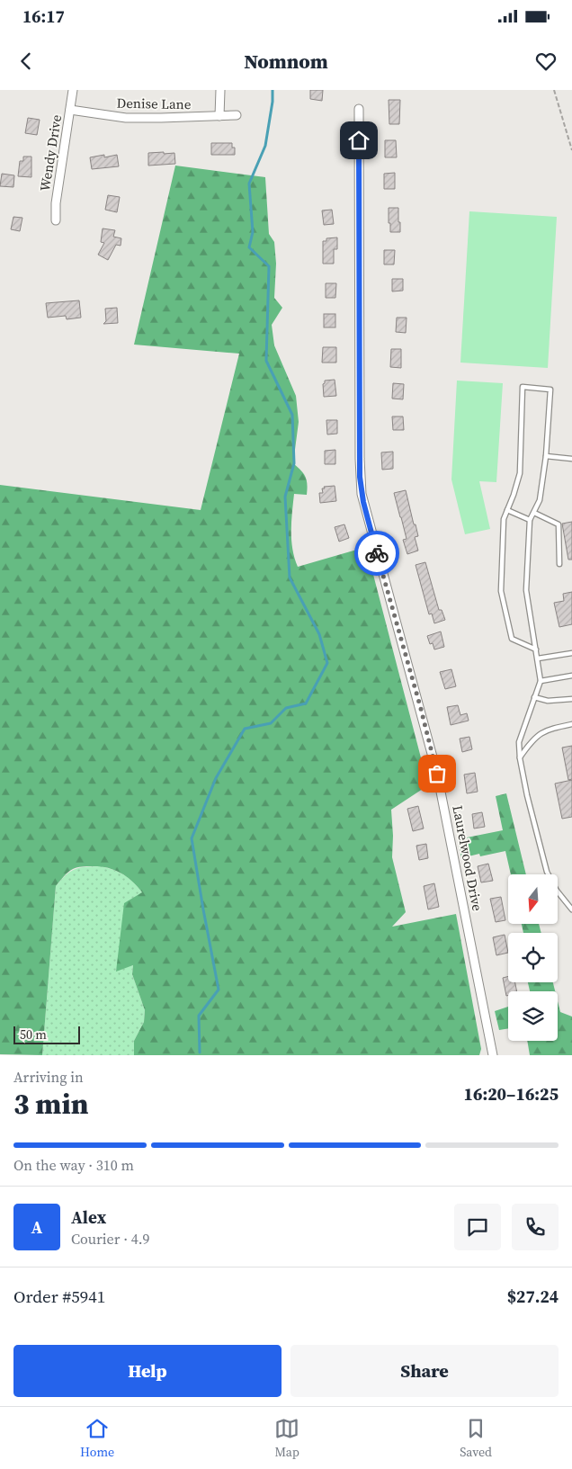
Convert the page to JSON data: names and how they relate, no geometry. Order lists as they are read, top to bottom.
{
  "streets": {
    "street": ["Denise Lane", "Wendy Drive", "Laurelwood Drive"]
  },
  "crossings": [
    ["Denise Lane", "Wendy Drive"]
  ],
  "scale_bar": "50 m",
  "north": "bottom",
  "page": {
    "status": "16:17",
    "header": "Nomnom",
    "scale": "50 m",
    "heading": ["3 min", "Arriving in", "16:20–16:25"],
    "panel": [
      "Alex",
      "Courier · 4.9",
      "Order #5941",
      "$27.24"
    ],
    "bar": "On the way · 310 m",
    "round": "A",
    "buttons": ["Help", "Share"],
    "tabs": ["Home", "Map", "Saved"]
  }
}
